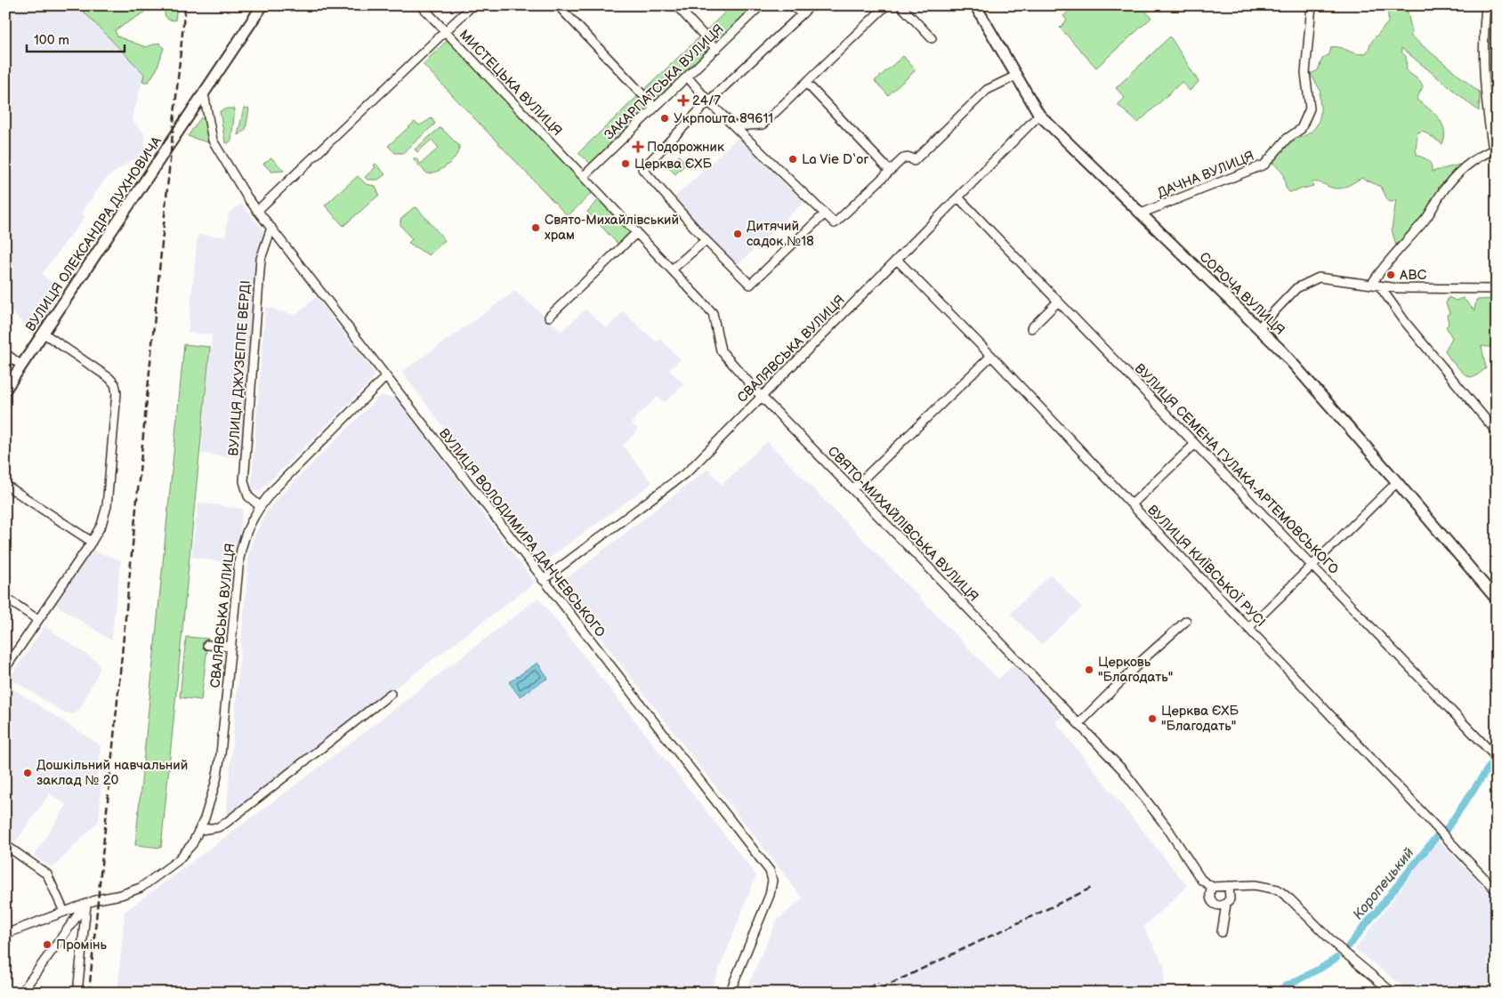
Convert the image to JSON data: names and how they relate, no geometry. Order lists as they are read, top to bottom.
{
  "streets": {
    "main road": ["ВУЛИЦЯ ОЛЕКСАНДРА ДУХНОВИЧА", "СОРОЧА ВУЛИЦЯ"],
    "street": [
      "ЗАКАРПАТСЬКА ВУЛИЦЯ",
      "МИСТЕЦЬКА ВУЛИЦЯ",
      "ДАЧНА ВУЛИЦЯ",
      "СВАЛЯВСЬКА ВУЛИЦЯ",
      "ВУЛИЦЯ ДЖУЗЕППЕ ВЕРДІ",
      "ВУЛИЦЯ СЕМЕНА ГУЛАКА-АРТЕМОВСЬКОГО",
      "СВЯТО-МИХАЙЛІВСЬКА ВУЛИЦЯ",
      "ВУЛИЦЯ ВОЛОДИМИРА ДАНЧЕВСЬКОГО",
      "ВУЛИЦЯ КИЇВСЬКОЇ РУСІ"
    ]
  },
  "crossings": [
    ["ЗАКАРПАТСЬКА ВУЛИЦЯ", "МИСТЕЦЬКА ВУЛИЦЯ"],
    ["ЗАКАРПАТСЬКА ВУЛИЦЯ", "СВЯТО-МИХАЙЛІВСЬКА ВУЛИЦЯ"],
    ["МИСТЕЦЬКА ВУЛИЦЯ", "СВЯТО-МИХАЙЛІВСЬКА ВУЛИЦЯ"],
    ["ДАЧНА ВУЛИЦЯ", "СОРОЧА ВУЛИЦЯ"],
    ["ВУЛИЦЯ ОЛЕКСАНДРА ДУХНОВИЧА", "ВУЛИЦЯ ВОЛОДИМИРА ДАНЧЕВСЬКОГО"],
    ["СОРОЧА ВУЛИЦЯ", "СВАЛЯВСЬКА ВУЛИЦЯ"],
    ["СВАЛЯВСЬКА ВУЛИЦЯ", "ВУЛИЦЯ ДЖУЗЕППЕ ВЕРДІ"],
    ["СВАЛЯВСЬКА ВУЛИЦЯ", "ВУЛИЦЯ СЕМЕНА ГУЛАКА-АРТЕМОВСЬКОГО"],
    ["СВАЛЯВСЬКА ВУЛИЦЯ", "СВЯТО-МИХАЙЛІВСЬКА ВУЛИЦЯ"],
    ["СВАЛЯВСЬКА ВУЛИЦЯ", "ВУЛИЦЯ ВОЛОДИМИРА ДАНЧЕВСЬКОГО"],
    ["СВАЛЯВСЬКА ВУЛИЦЯ", "ВУЛИЦЯ КИЇВСЬКОЇ РУСІ"],
    ["ВУЛИЦЯ ДЖУЗЕППЕ ВЕРДІ", "ВУЛИЦЯ ВОЛОДИМИРА ДАНЧЕВСЬКОГО"]
  ],
  "water": ["Коропецький"],
  "places": {
    "health": ["24/7", "Подорожник"],
    "other": [
      "Укрпошта 89611",
      "La Vie D‘or",
      "Церква ЄХБ",
      "Свято-Михайлівський храм",
      "Дитячий садок №18",
      "ABC",
      "Церковь \"Благодать\"",
      "Церква ЄХБ \"Благодать\"",
      "Дошкільний навчальний заклад № 20",
      "Промінь"
    ]
  },
  "scale_bar": "100 m"
}
